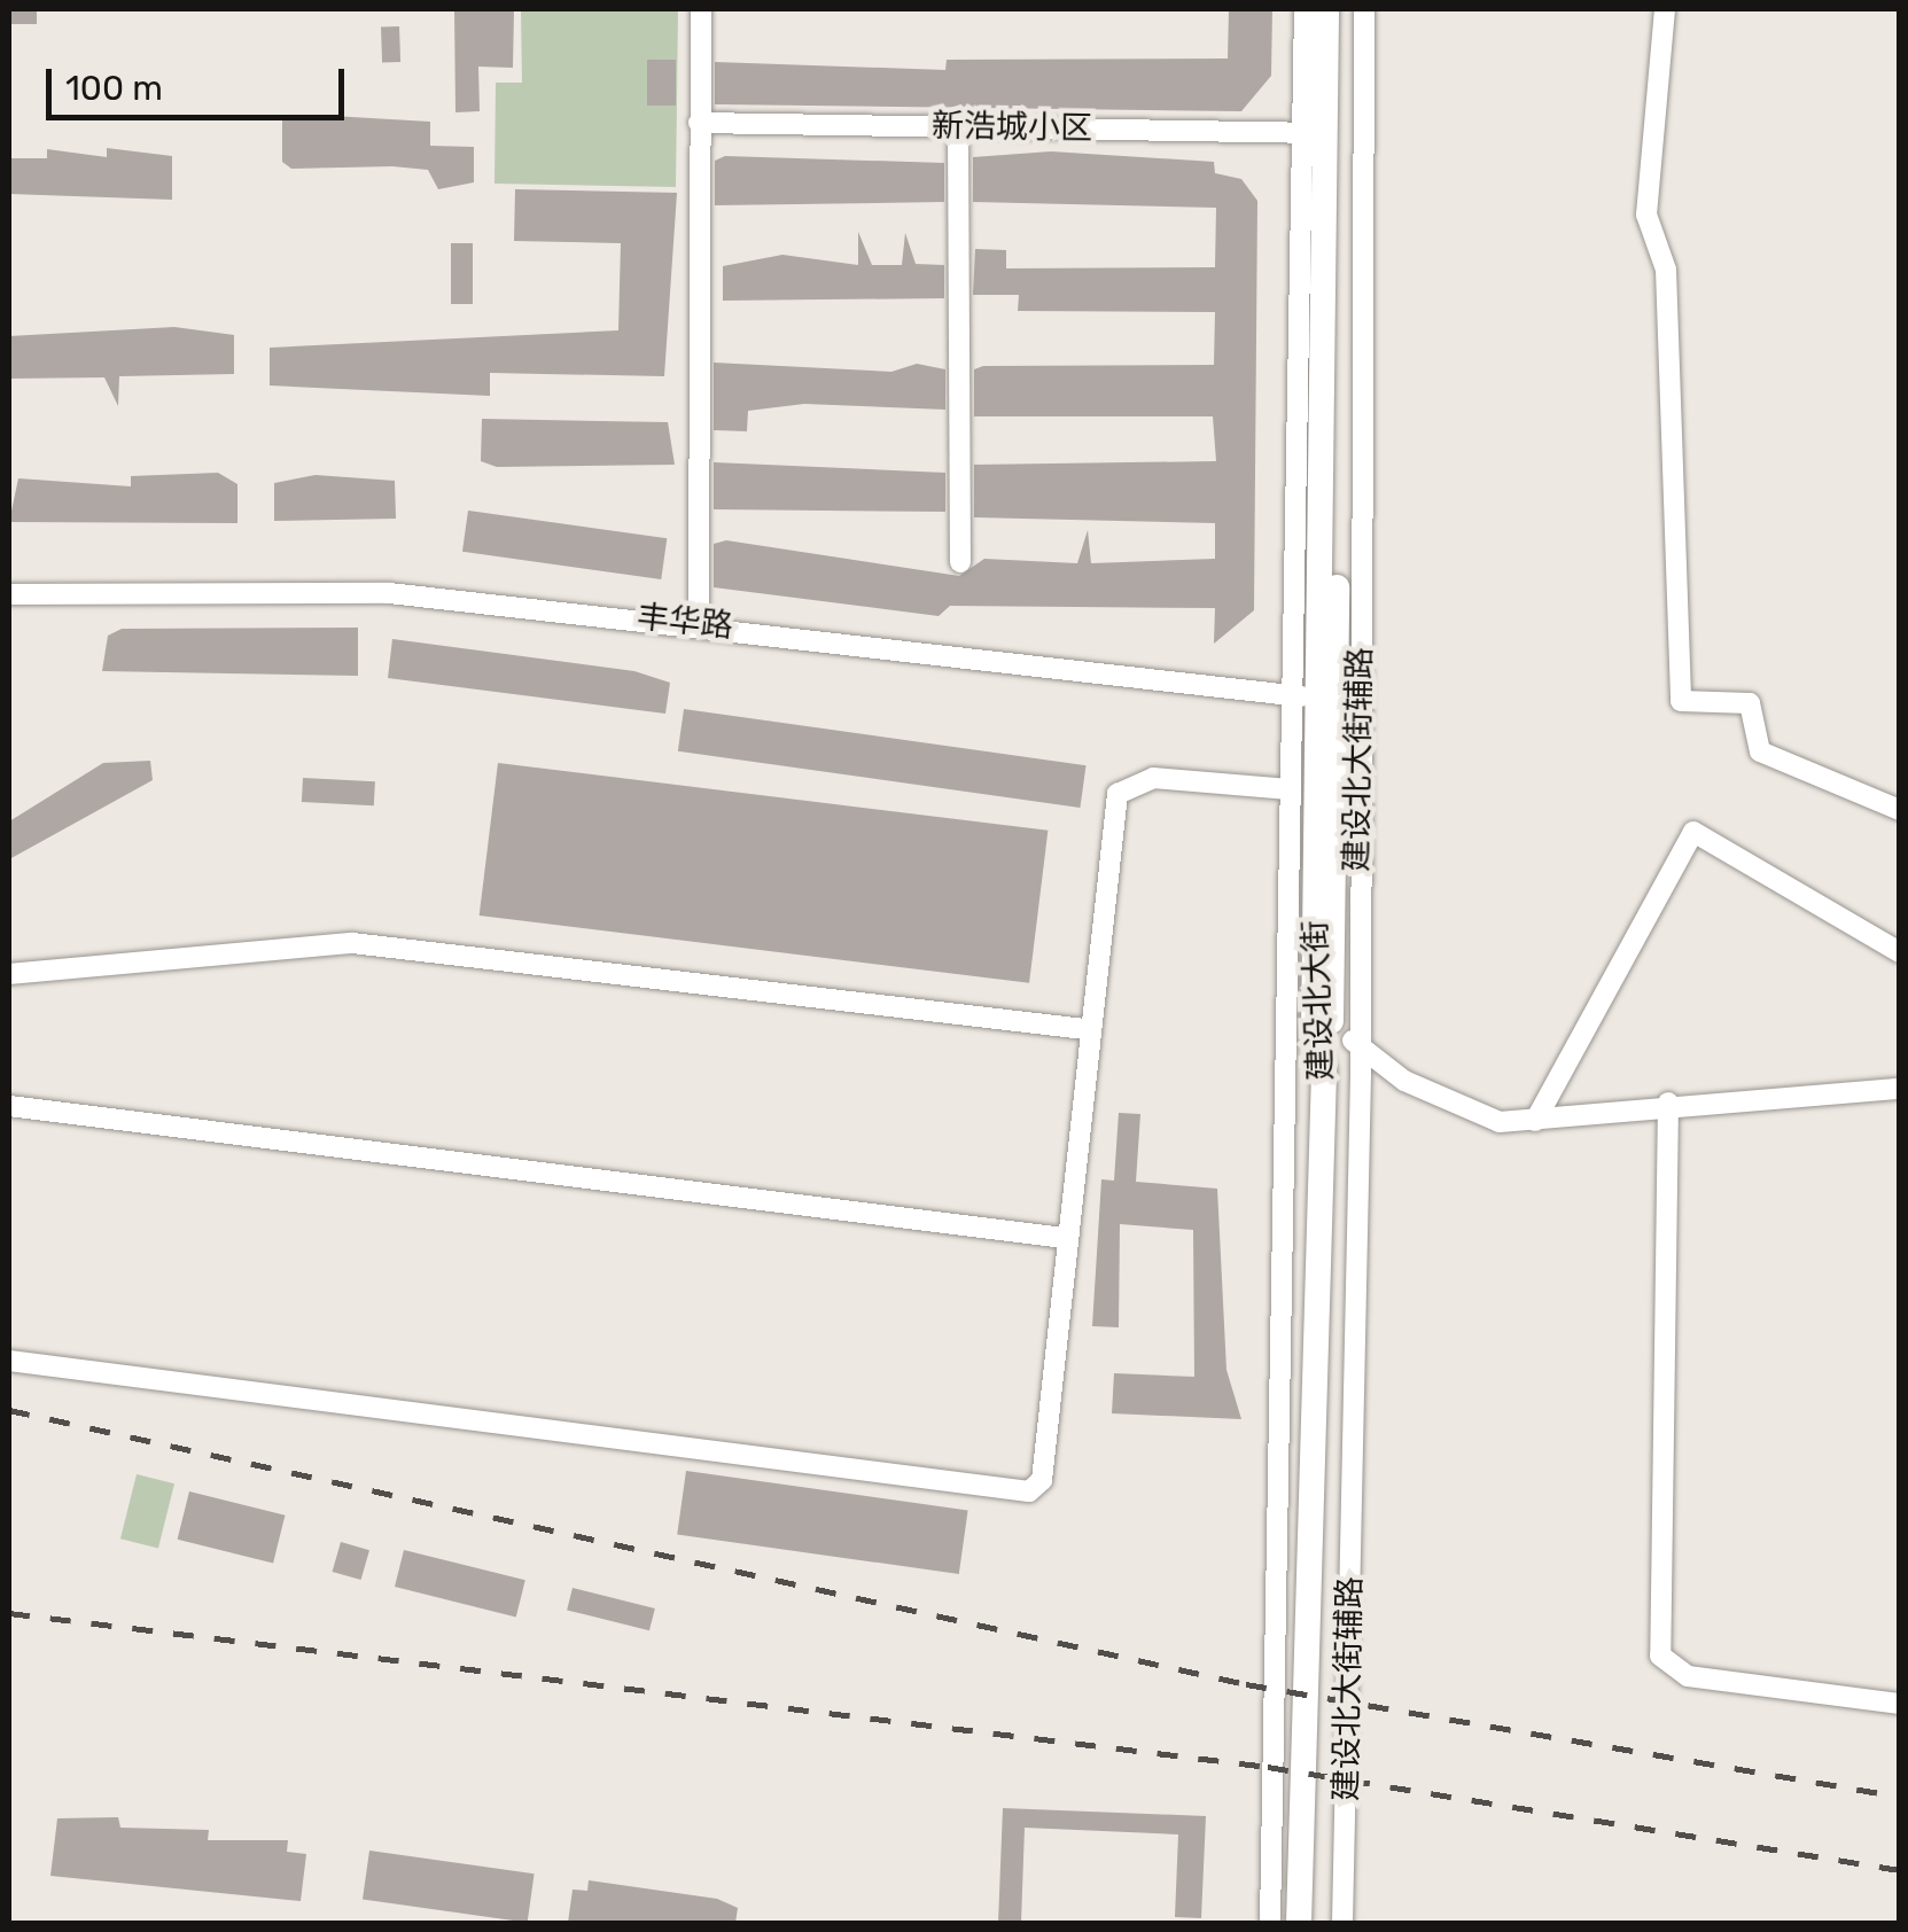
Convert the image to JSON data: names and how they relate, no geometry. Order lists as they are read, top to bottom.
{
  "streets": {
    "main road": ["建设北大街"],
    "street": ["新浩城小区", "丰华路", "建设北大街辅路"]
  },
  "crossings": [
    ["新浩城小区", "建设北大街"],
    ["丰华路", "建设北大街辅路"],
    ["丰华路", "建设北大街"],
    ["建设北大街辅路", "建设北大街"]
  ],
  "scale_bar": "100 m"
}
